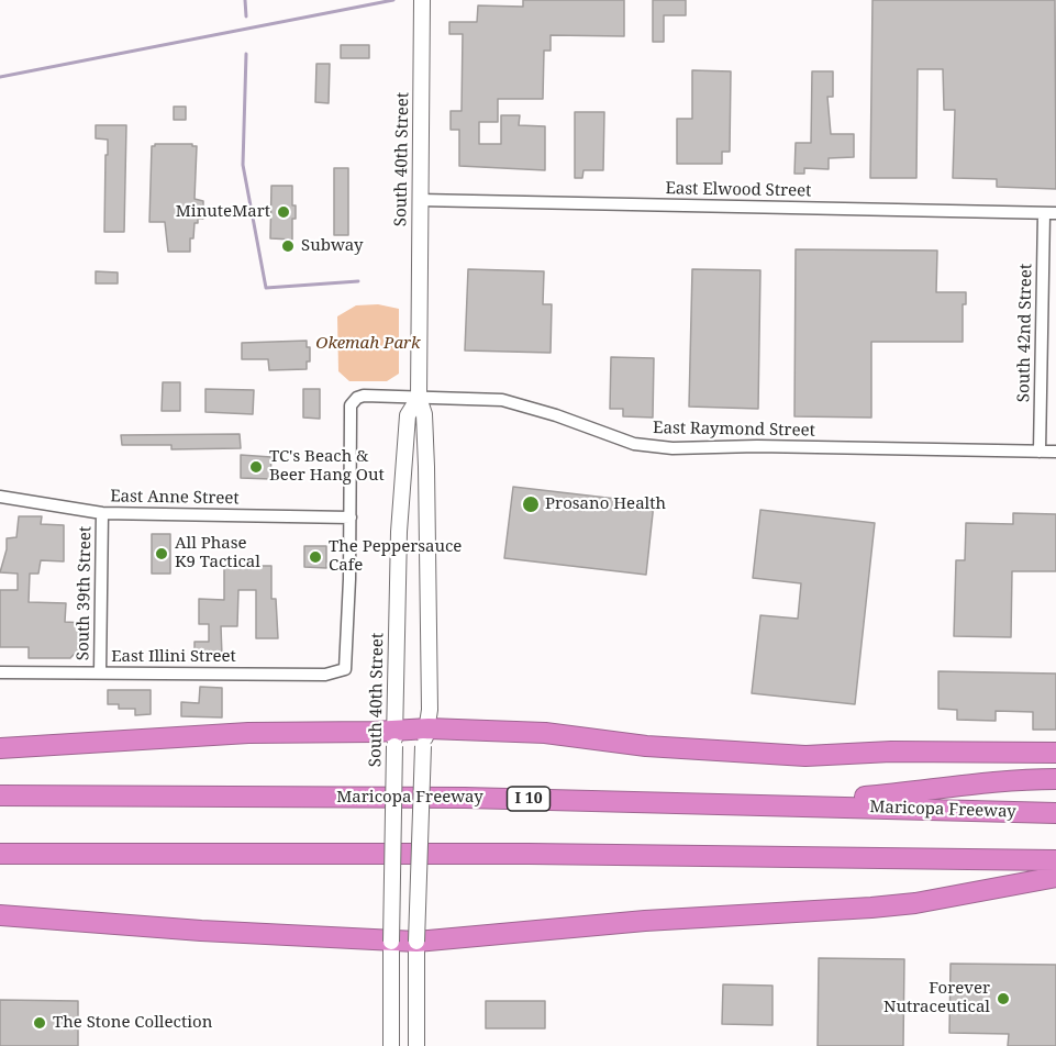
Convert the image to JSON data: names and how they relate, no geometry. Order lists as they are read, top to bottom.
{
  "streets": {
    "highway": ["Maricopa Freeway", "I 10"],
    "main road": ["South 40th Street"],
    "street": [
      "East Elwood Street",
      "South 42nd Street",
      "East Raymond Street",
      "East Anne Street",
      "South 39th Street",
      "East Illini Street"
    ]
  },
  "crossings": [
    ["South 40th Street", "East Elwood Street"],
    ["South 40th Street", "East Raymond Street"],
    ["South 40th Street", "East Anne Street"],
    ["South 40th Street", "East Illini Street"],
    ["East Elwood Street", "South 42nd Street"],
    ["South 42nd Street", "East Raymond Street"],
    ["East Anne Street", "South 39th Street"],
    ["South 39th Street", "East Illini Street"]
  ],
  "parks": ["Okemah Park"],
  "places": [
    "MinuteMart",
    "Subway",
    "TC's Beach & Beer Hang Out",
    "Prosano Health",
    "All Phase K9 Tactical",
    "The Peppersauce Cafe",
    "Forever Nutraceutical",
    "The Stone Collection"
  ]
}
